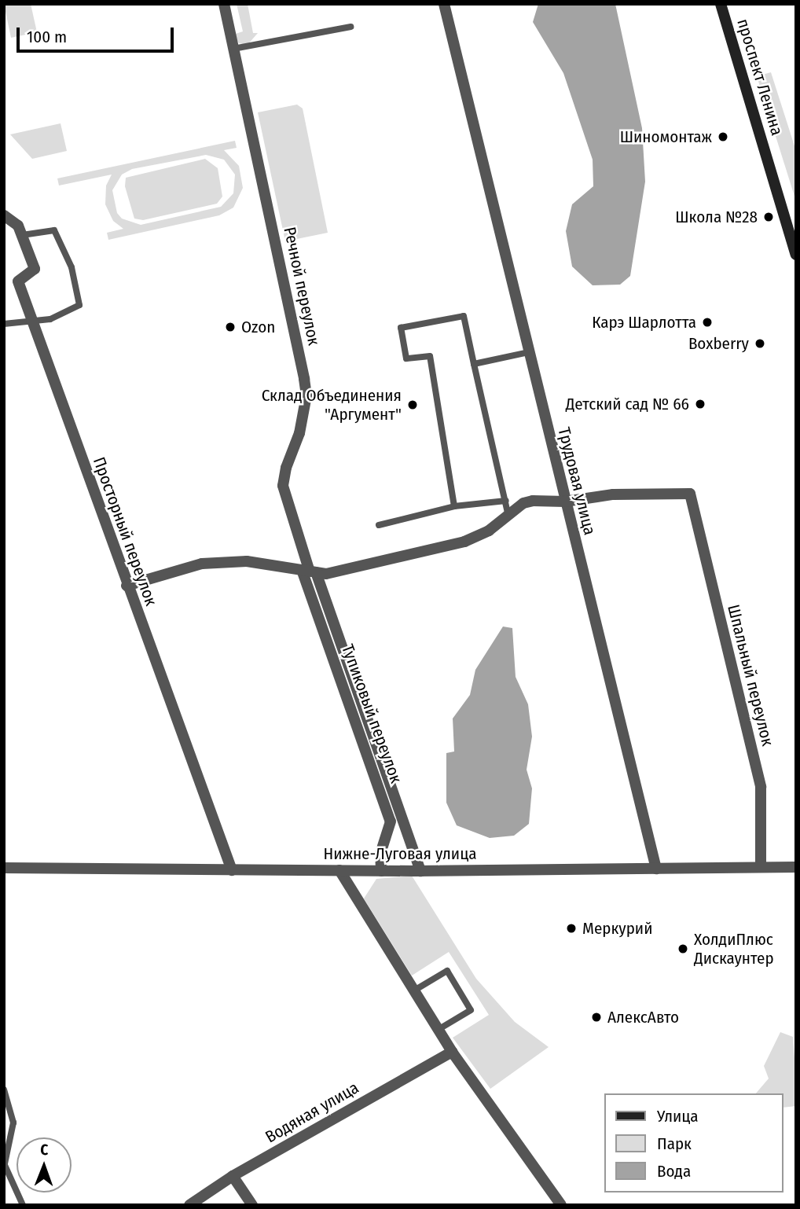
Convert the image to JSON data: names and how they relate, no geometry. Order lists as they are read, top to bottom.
{
  "streets": {
    "main road": ["проспект Ленина"],
    "street": [
      "Речной переулок",
      "Трудовая улица",
      "Просторный переулок",
      "Шпальный переулок",
      "Тупиковый переулок",
      "Нижне-Луговая улица",
      "Водяная улица"
    ]
  },
  "crossings": [
    ["Речной переулок", "Тупиковый переулок"],
    ["Трудовая улица", "Шпальный переулок"],
    ["Трудовая улица", "Нижне-Луговая улица"],
    ["Просторный переулок", "Нижне-Луговая улица"],
    ["Шпальный переулок", "Нижне-Луговая улица"],
    ["Тупиковый переулок", "Нижне-Луговая улица"]
  ],
  "places": [
    "Шиномонтаж",
    "Школа №28",
    "Карэ Шарлотта",
    "Ozon",
    "Boxberry",
    "Детский сад № 66",
    "Склад Объединения \"Аргумент\"",
    "Меркурий",
    "ХолдиПлюс Дискаунтер",
    "АлексАвто"
  ],
  "legend": ["Улица", "Парк", "Вода"],
  "scale_bar": "100 m",
  "north": "top"
}
